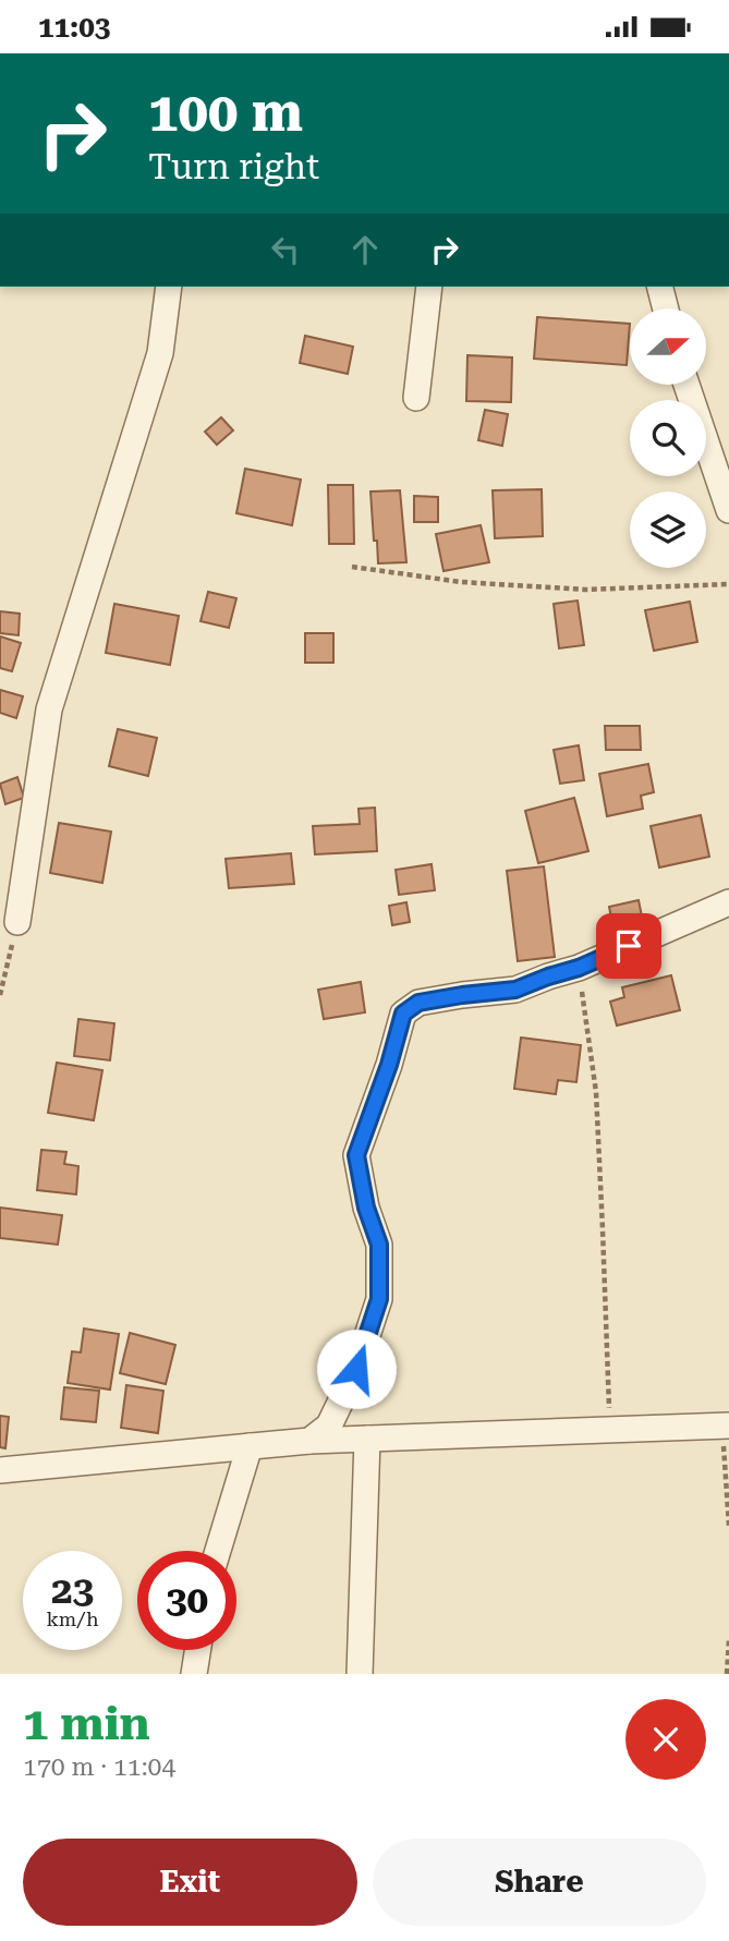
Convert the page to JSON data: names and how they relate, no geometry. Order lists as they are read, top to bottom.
{
  "north": "right",
  "page": {
    "status": "11:03",
    "turn": ["100 m", "Turn right"],
    "speed": "23 km/h",
    "limit": "30",
    "heading": ["1 min", "170 m · 11:04"],
    "buttons": ["Exit", "Share"]
  }
}
